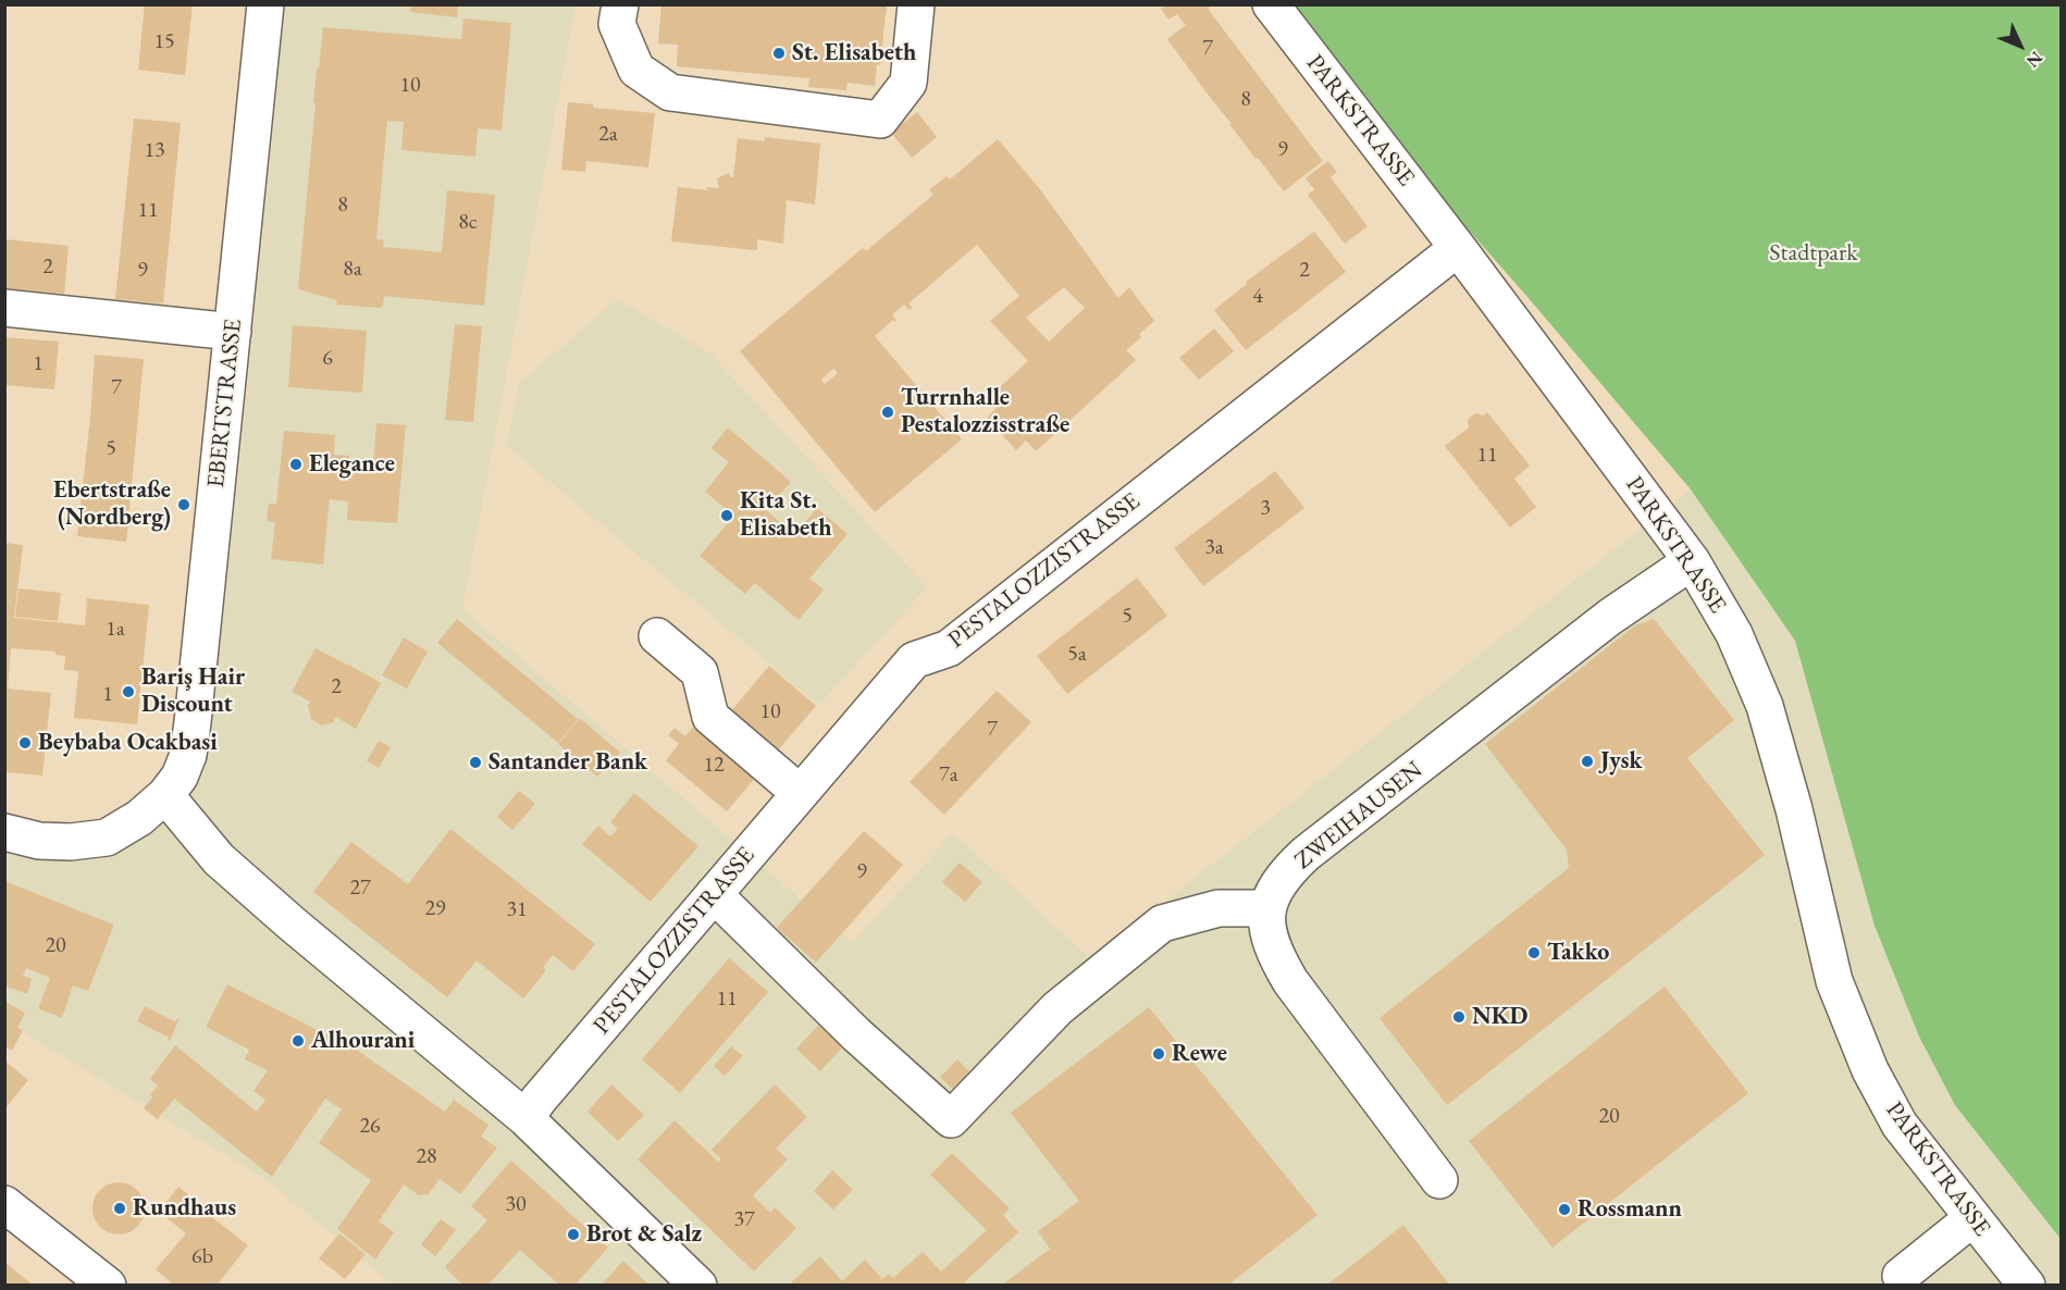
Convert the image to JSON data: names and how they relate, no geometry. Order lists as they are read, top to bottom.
{
  "streets": {
    "street": [
      "PARKSTRASSE",
      "EBERTSTRASSE",
      "PESTALOZZISTRASSE",
      "ZWEIHAUSEN"
    ]
  },
  "crossings": [
    ["PARKSTRASSE", "PESTALOZZISTRASSE"],
    ["PARKSTRASSE", "ZWEIHAUSEN"]
  ],
  "parks": ["Stadtpark"],
  "places": [
    "St. Elisabeth",
    "Turrnhalle Pestalozzisstraße",
    "Elegance",
    "Ebertstraße (Nordberg)",
    "Kita St. Elisabeth",
    "Bariş Hair Discount",
    "Beybaba Ocakbasi",
    "Jysk",
    "Santander Bank",
    "Takko",
    "NKD",
    "Alhourani",
    "Rewe",
    "Rundhaus",
    "Rossmann",
    "Brot & Salz"
  ],
  "house_numbers": [
    "15",
    "7",
    "10",
    "8",
    "2a",
    "9",
    "13",
    "8",
    "11",
    "8c",
    "2",
    "8a",
    "9",
    "2",
    "4",
    "6",
    "1",
    "7",
    "5",
    "11",
    "3",
    "3a",
    "5",
    "1a",
    "5a",
    "2",
    "1",
    "10",
    "7",
    "12",
    "7a",
    "9",
    "27",
    "29",
    "31",
    "20",
    "11",
    "20",
    "26",
    "28",
    "30",
    "37",
    "6b"
  ],
  "north": "bottom right"
}
